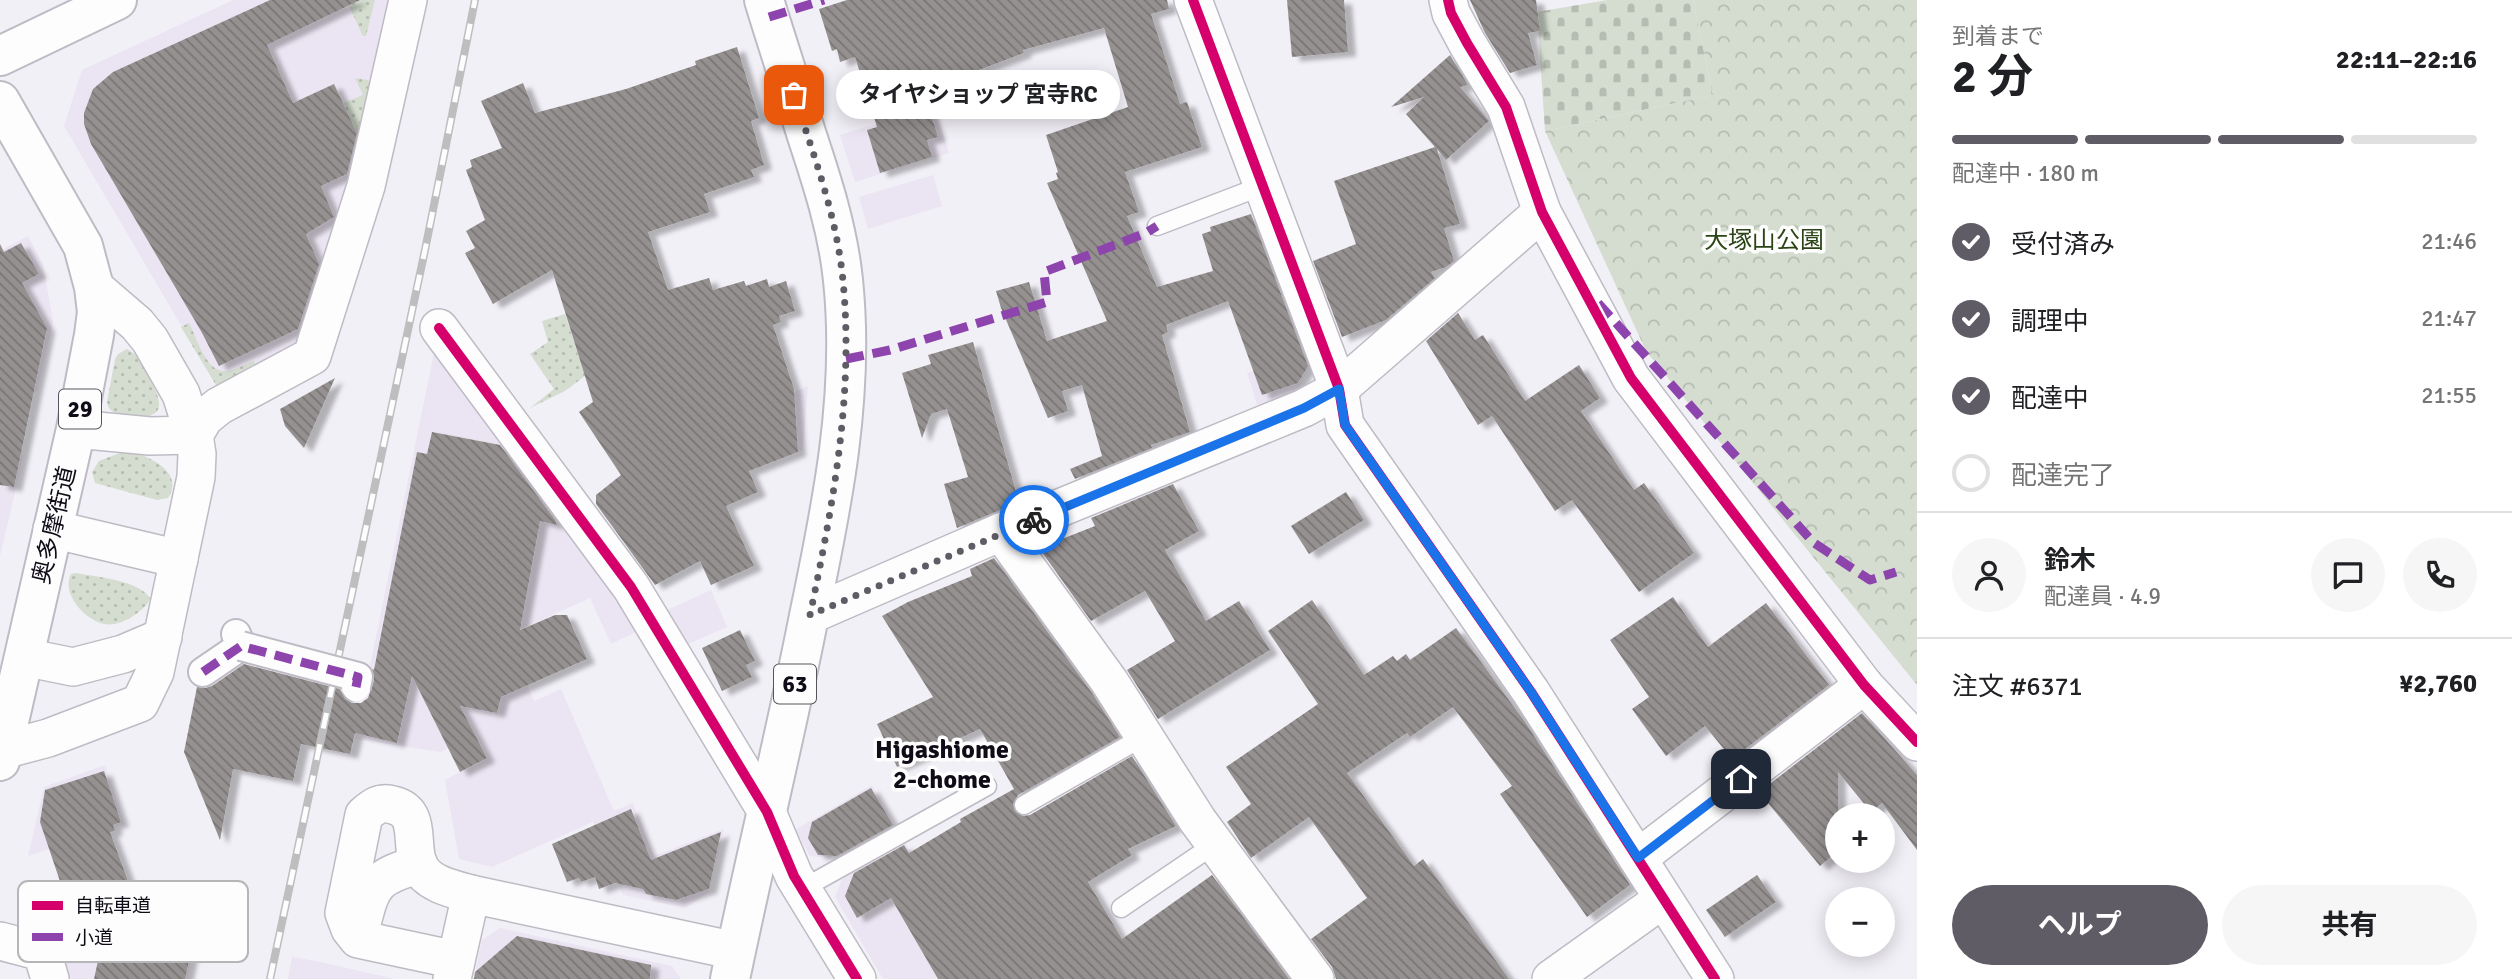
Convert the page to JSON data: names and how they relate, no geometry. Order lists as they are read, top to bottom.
{
  "streets": {
    "main road": ["29", "奥多摩街道", "63"]
  },
  "districts": ["Higashiome 2-chome"],
  "parks": ["大塚山公園"],
  "places": ["タイヤショップ 宮寺RC"],
  "legend": ["自転車道", "小道"],
  "page": {
    "heading": ["2 分", "到着まで", "22:11–22:16"],
    "panel": [
      "鈴木",
      "配達員 · 4.9",
      "注文 #6371",
      "¥2,760"
    ],
    "bubble": "タイヤショップ 宮寺RC",
    "bar": "配達中 · 180 m",
    "list": [
      ["受付済み", "21:46"],
      ["調理中", "21:47"],
      ["配達中", "21:55"],
      "配達完了"
    ],
    "map_buttons": ["+", "−"],
    "buttons": ["ヘルプ", "共有"]
  }
}
